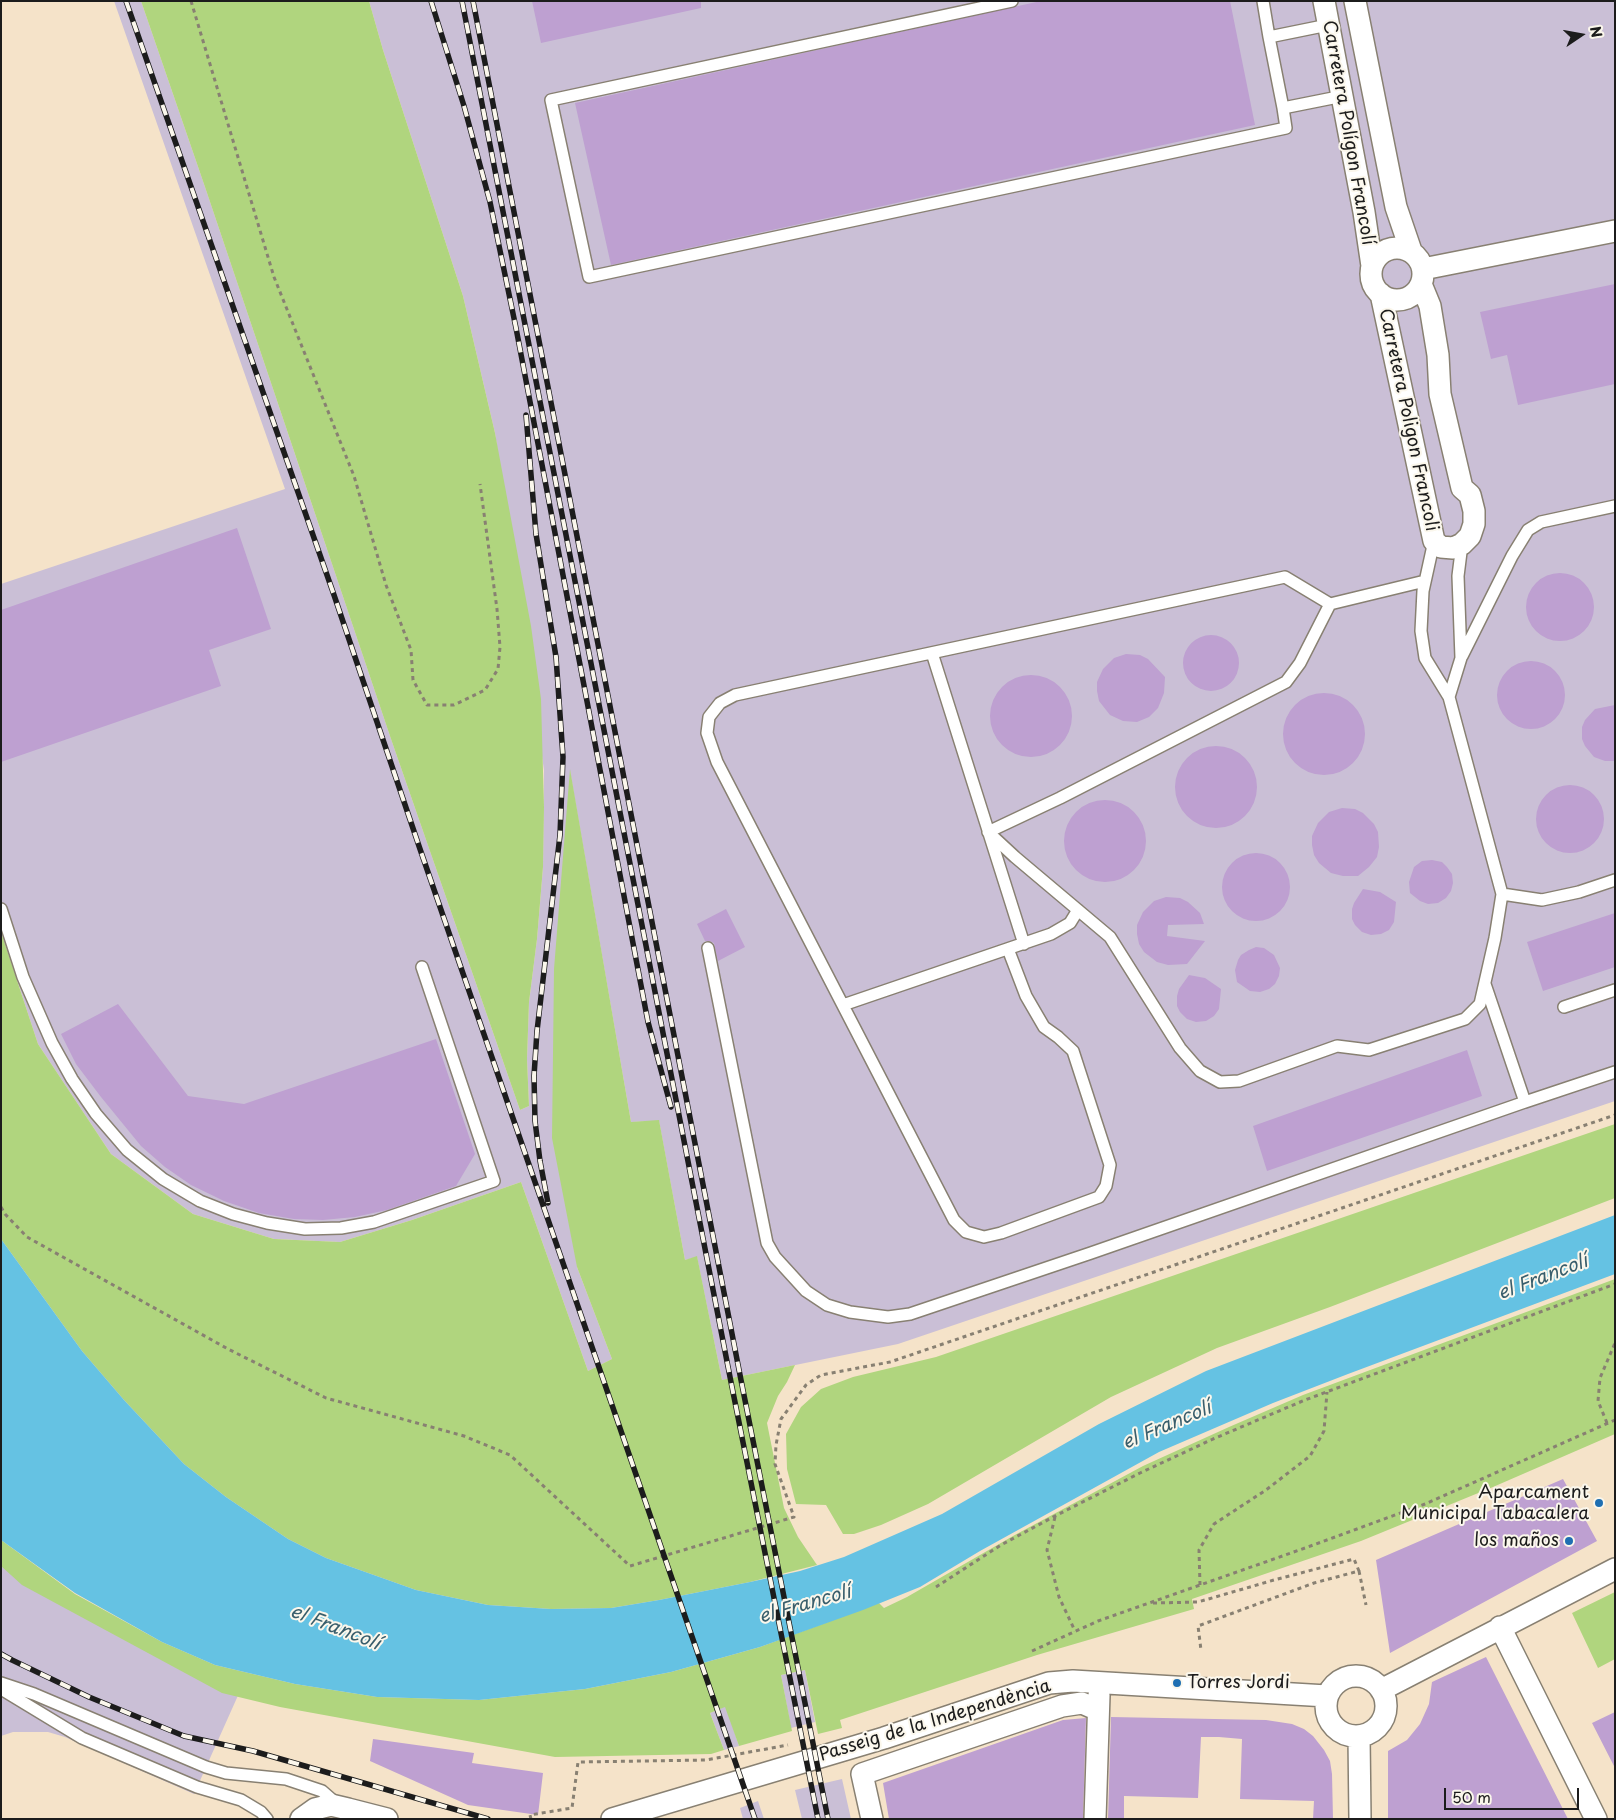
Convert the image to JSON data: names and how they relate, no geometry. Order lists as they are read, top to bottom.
{
  "streets": {
    "street": ["Carretera Polígon Francolí", "Carretera Poligon Francoli", "Passeig de la Independència"]
  },
  "crossings": [
    ["Carretera Polígon Francolí", "Carretera Poligon Francoli"]
  ],
  "water": ["el Francolí"],
  "places": ["Aparcament Municipal Tabacalera", "los maños", "Torres Jordi"],
  "scale_bar": "50 m",
  "north": "right"
}
